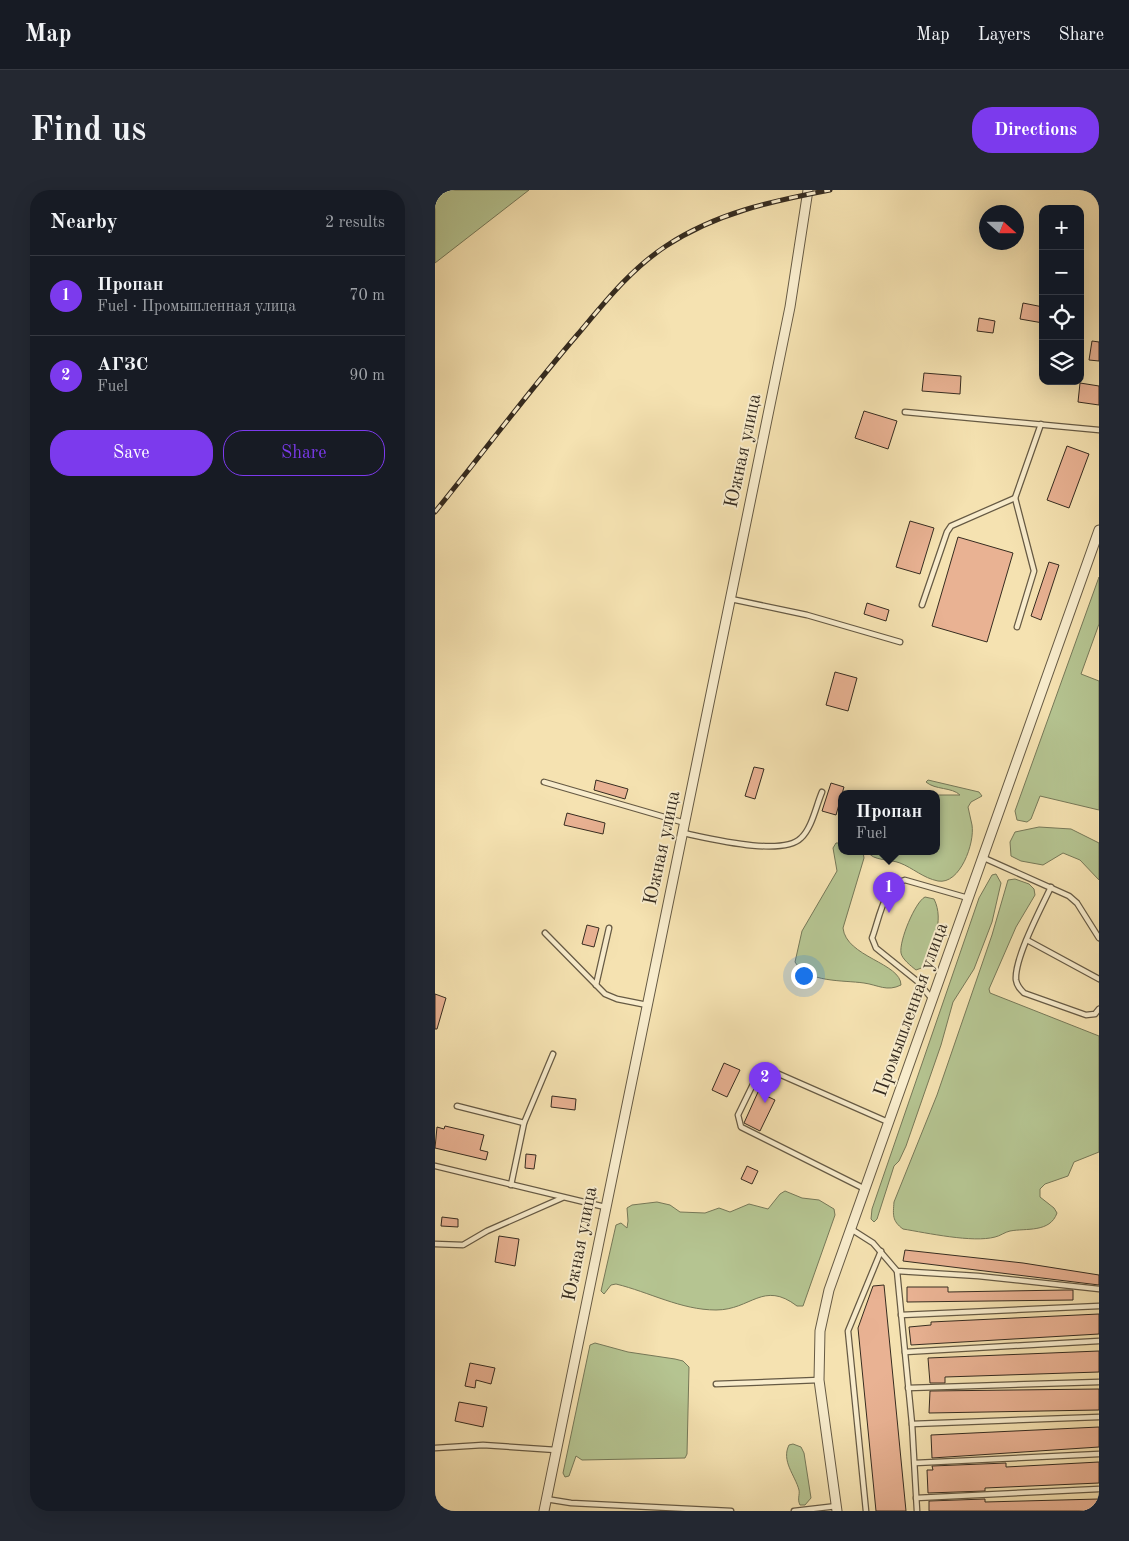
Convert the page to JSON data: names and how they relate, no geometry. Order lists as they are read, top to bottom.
{
  "streets": {
    "street": ["Южная улица", "Промышленная улица"]
  },
  "north": "right",
  "page": {
    "header": "Map",
    "nav": ["Map", "Layers", "Share"],
    "buttons": [
      "Directions",
      ["Save", "Share"]
    ],
    "title": "Find us",
    "heading": ["Nearby", "2 results"],
    "map_buttons": ["+", "−"],
    "list": [
      {
        "mark": "1",
        "name": "Пропан",
        "note": "Fuel · Промышленная улица",
        "value": "70 m"
      },
      {
        "mark": "2",
        "name": "АГЗС",
        "note": "Fuel",
        "value": "90 m"
      }
    ],
    "popup": ["Пропан", "Fuel"],
    "pins": ["1", "2"]
  }
}
